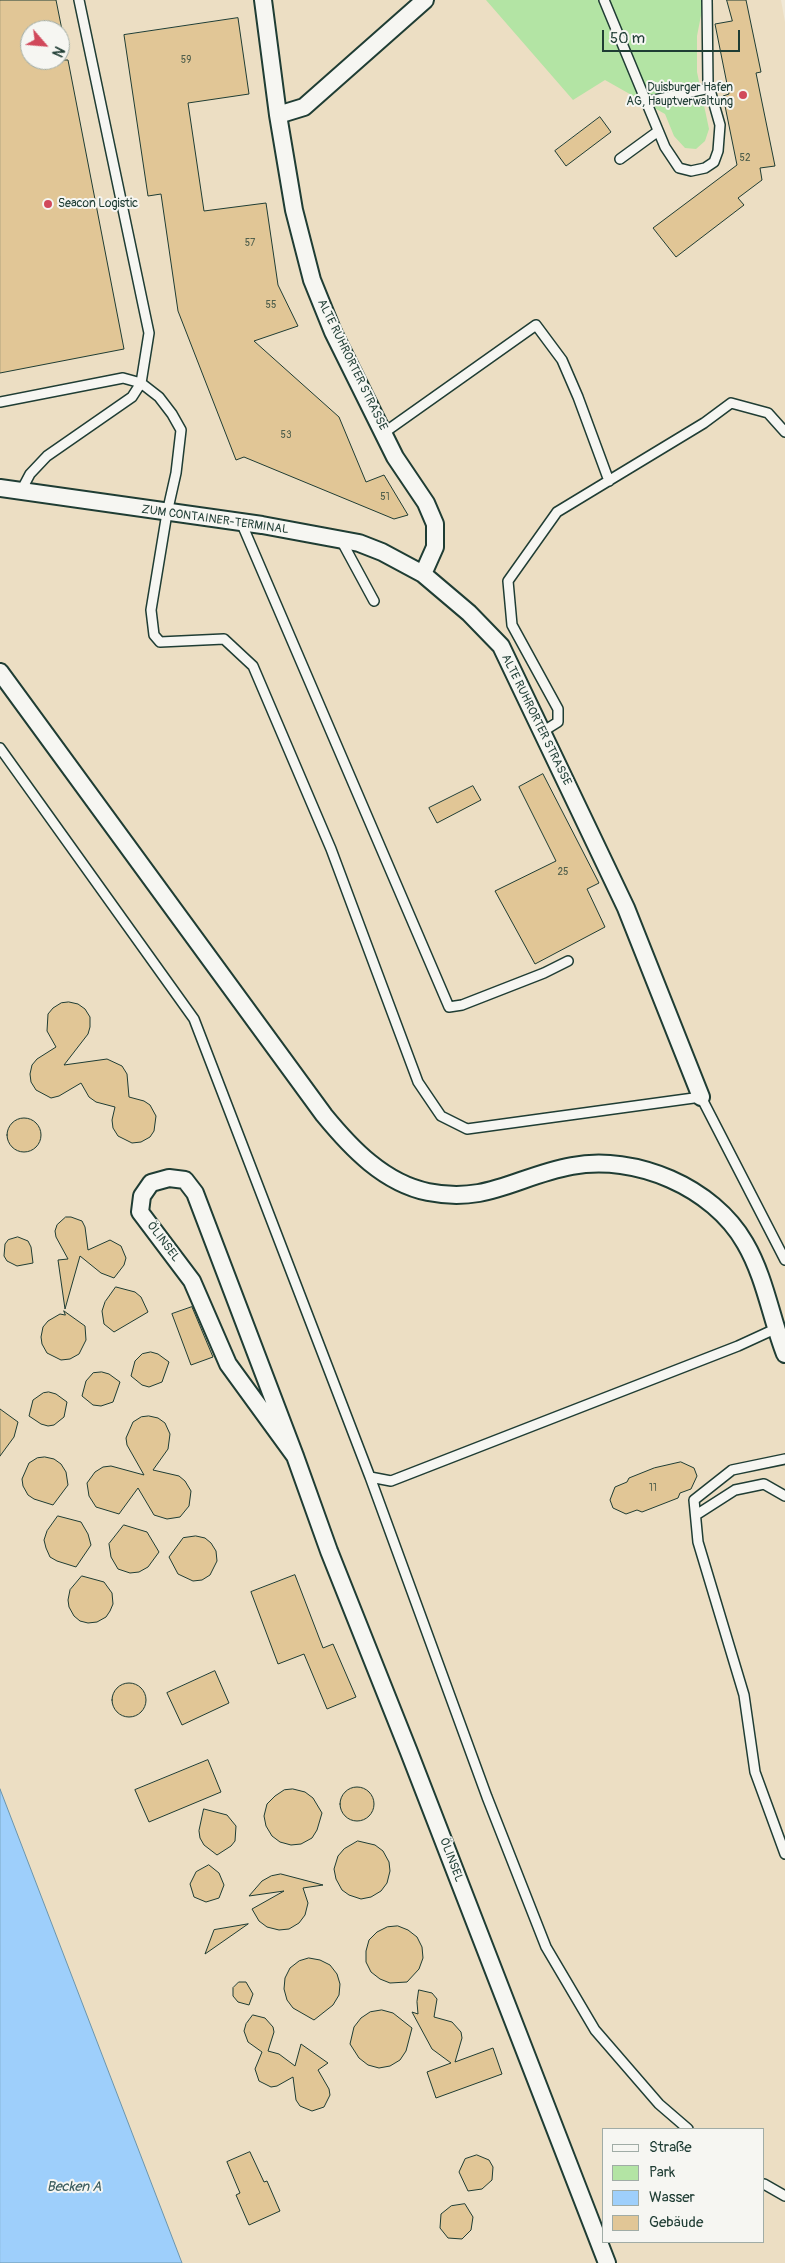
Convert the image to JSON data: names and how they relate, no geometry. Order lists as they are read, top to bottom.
{
  "streets": {
    "street": ["ALTE RUHRORTER STRASSE", "ZUM CONTAINER-TERMINAL", "ÖLINSEL"]
  },
  "crossings": [
    ["ALTE RUHRORTER STRASSE", "ZUM CONTAINER-TERMINAL"]
  ],
  "water": ["Becken A"],
  "places": ["Duisburger Hafen AG, Hauptverwaltung", "Seacon Logistic"],
  "house_numbers": [
    "59",
    "52",
    "57",
    "55",
    "53",
    "51",
    "25",
    "11"
  ],
  "legend": [
    "Straße",
    "Park",
    "Wasser",
    "Gebäude"
  ],
  "scale_bar": "50 m",
  "north": "bottom right"
}
